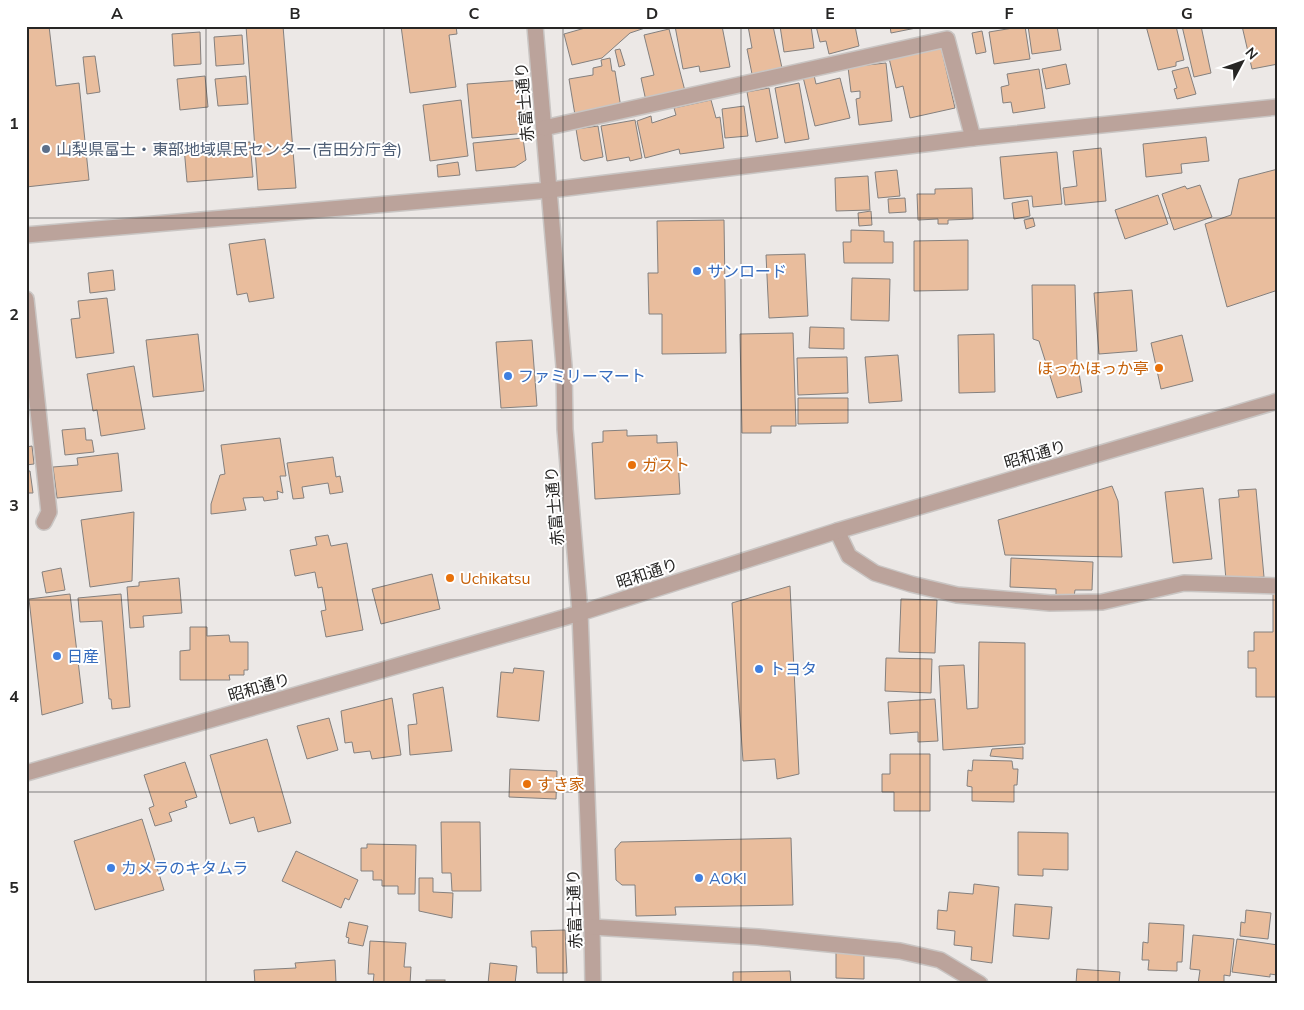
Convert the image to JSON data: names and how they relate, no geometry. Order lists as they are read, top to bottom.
{
  "streets": {
    "street": ["赤富士通り", "昭和通り"]
  },
  "crossings": [
    ["赤富士通り", "昭和通り"]
  ],
  "places": [
    "山梨県富士・東部地域県民センター(吉田分庁舎)",
    "サンロード",
    "ほっかほっか亭",
    "ファミリーマート",
    "ガスト",
    "Uchikatsu",
    "日産",
    "トヨタ",
    "すき家",
    "カメラのキタムラ",
    "AOKI"
  ],
  "north": "top right",
  "grid": {
    "columns": [
      "A",
      "B",
      "C",
      "D",
      "E",
      "F",
      "G"
    ],
    "rows": [
      "1",
      "2",
      "3",
      "4",
      "5"
    ]
  }
}
